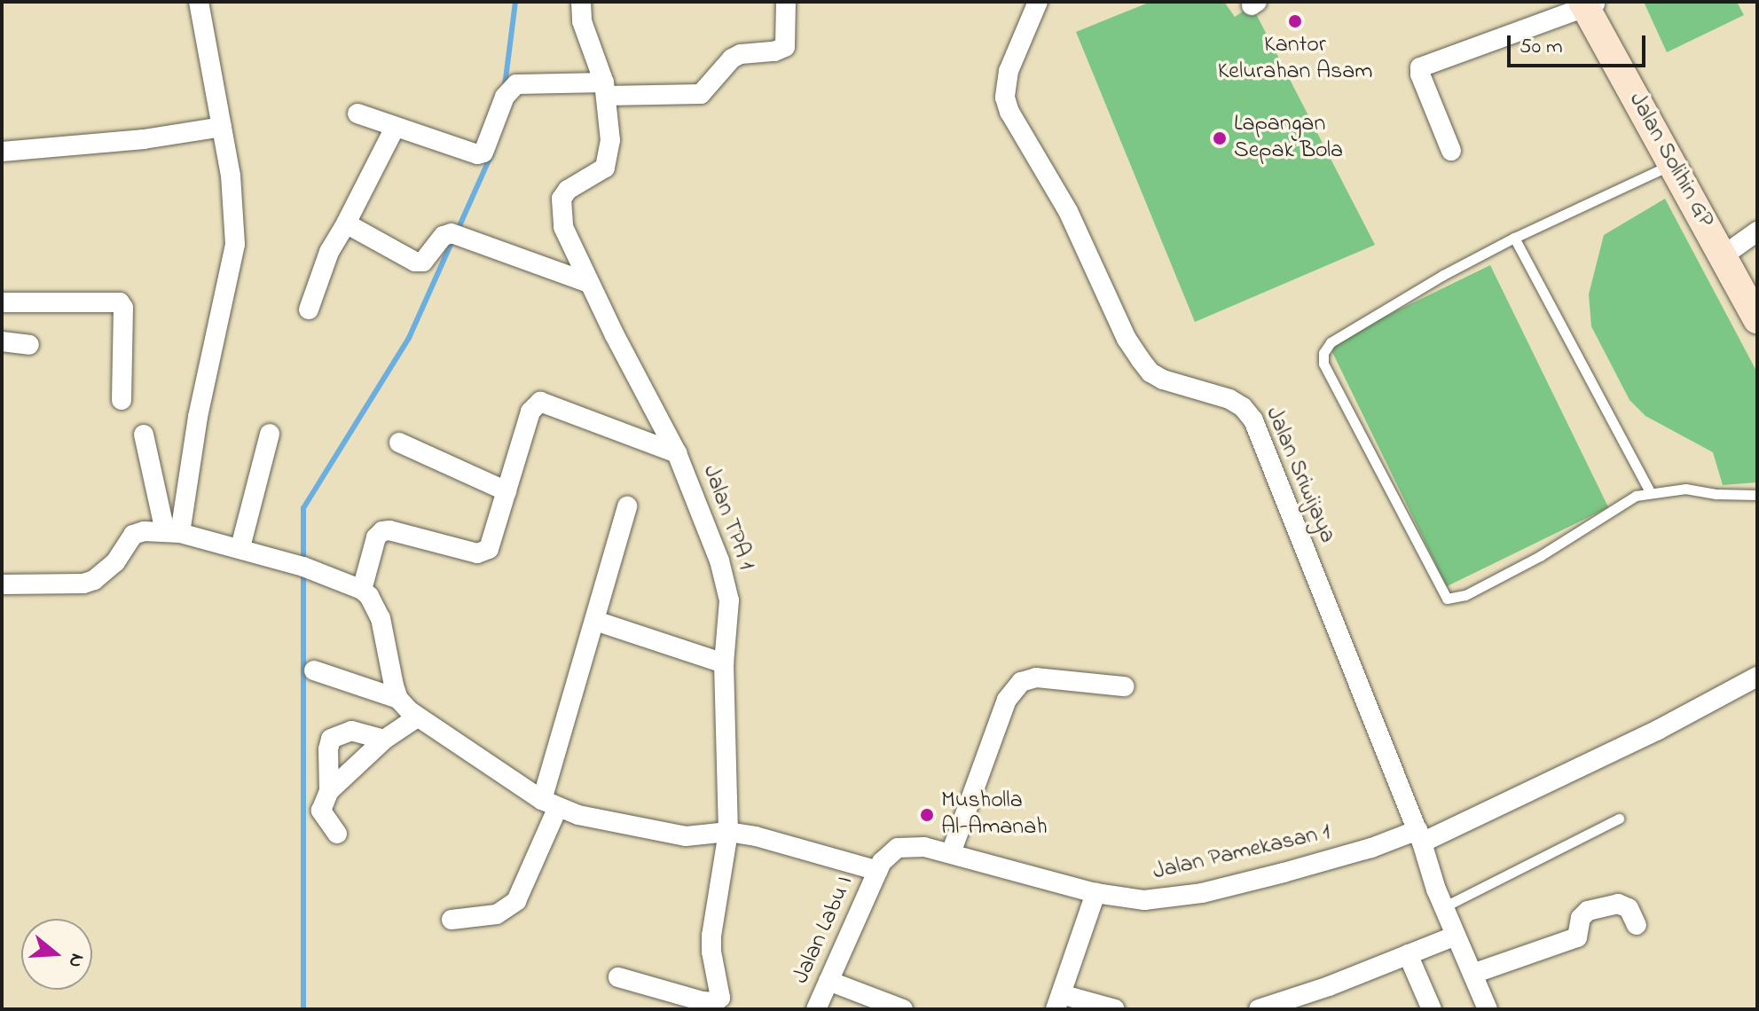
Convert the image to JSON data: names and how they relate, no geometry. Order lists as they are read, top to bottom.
{
  "streets": {
    "main road": ["Jalan Solihin GP"],
    "street": [
      "Jalan Sriwijaya",
      "Jalan TPA 1",
      "Jalan Pamekasan 1",
      "Jalan Labu I"
    ]
  },
  "crossings": [
    ["Jalan Sriwijaya", "Jalan Pamekasan 1"],
    ["Jalan Pamekasan 1", "Jalan Labu I"]
  ],
  "places": ["Kantor Kelurahan Asam", "Lapangan Sepak Bola", "Musholla Al-Amanah"],
  "scale_bar": "50 m",
  "north": "right"
}
